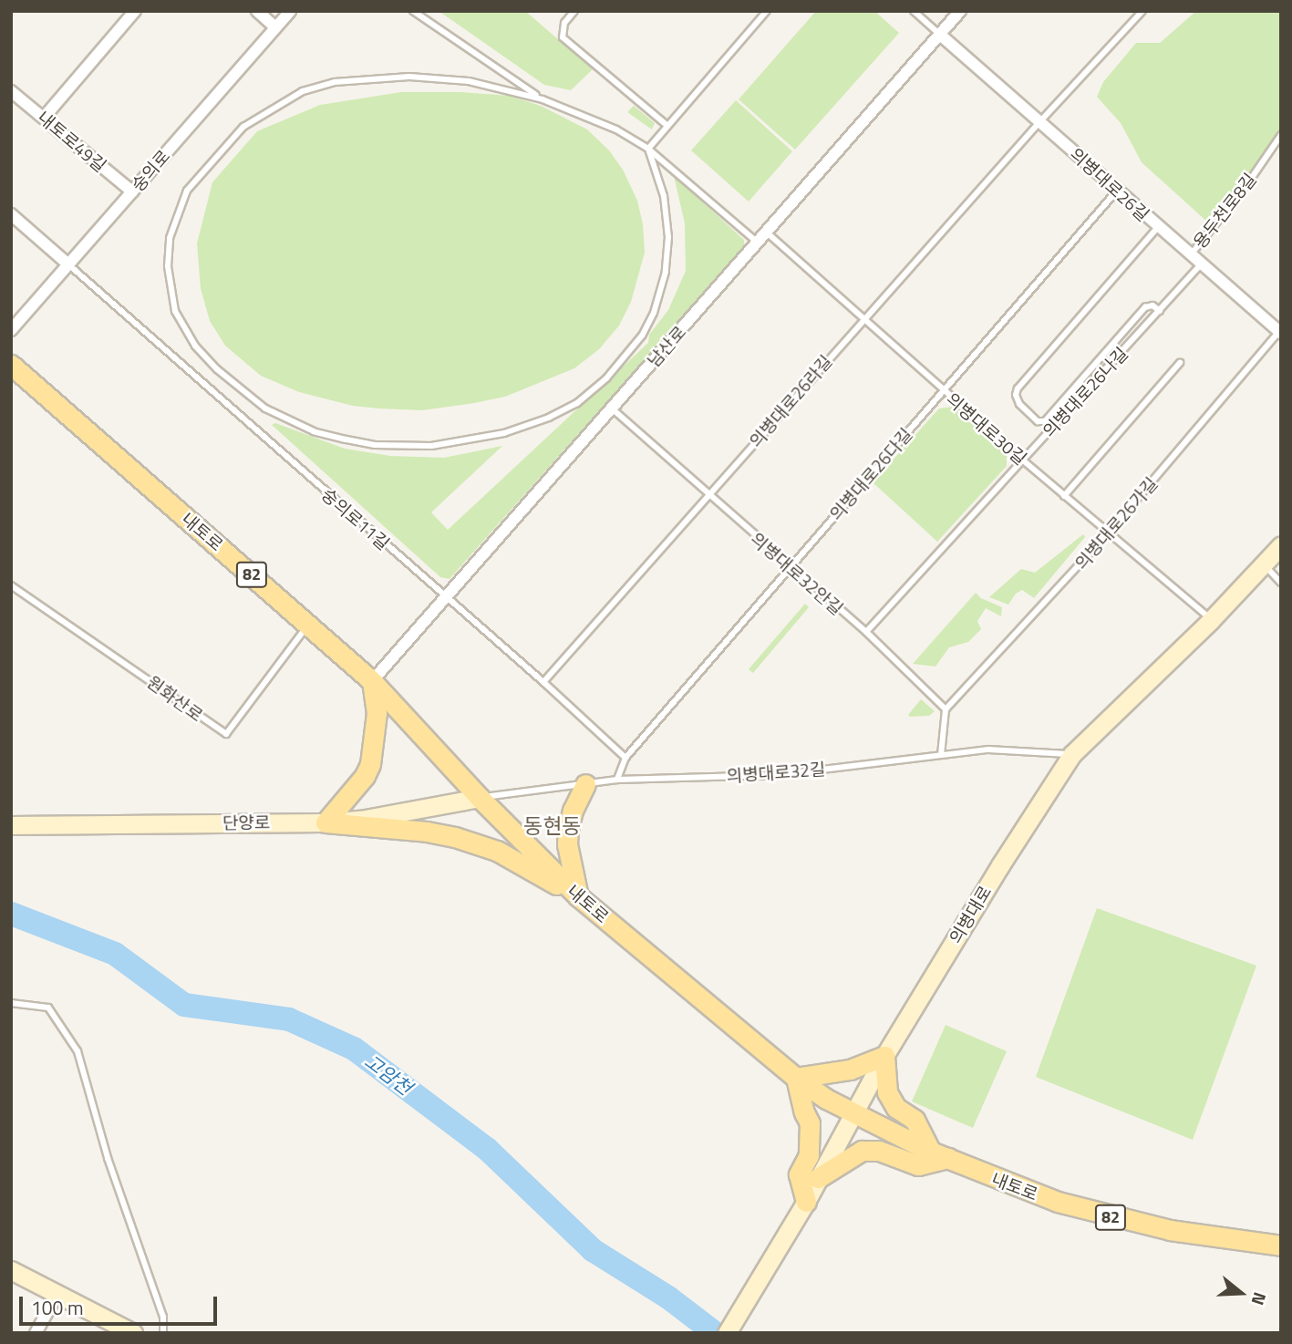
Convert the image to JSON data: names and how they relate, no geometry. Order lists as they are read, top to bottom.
{
  "streets": {
    "main road": ["내토로", "82"],
    "street": [
      "내토로49길",
      "숭의로",
      "의병대로26길",
      "남산로",
      "단양로",
      "의병대로"
    ],
    "lane": [
      "용두천로8길",
      "의병대로26나길",
      "의병대로26라길",
      "의병대로30길",
      "의병대로26다길",
      "숭의로11길",
      "의병대로26가길",
      "의병대로32안길",
      "원화산로",
      "의병대로32길"
    ]
  },
  "crossings": [
    ["내토로49길", "숭의로"],
    ["숭의로", "숭의로11길"],
    ["의병대로26길", "용두천로8길"],
    ["의병대로26길", "남산로"],
    ["의병대로26길", "의병대로26나길"],
    ["의병대로26길", "의병대로26라길"],
    ["의병대로26길", "의병대로26다길"],
    ["의병대로26길", "의병대로26가길"],
    ["남산로", "의병대로30길"],
    ["남산로", "숭의로11길"],
    ["남산로", "내토로"],
    ["남산로", "의병대로32안길"],
    ["의병대로26나길", "의병대로30길"],
    ["의병대로26나길", "의병대로32안길"],
    ["의병대로26라길", "의병대로30길"],
    ["의병대로26라길", "숭의로11길"],
    ["의병대로26라길", "의병대로32안길"],
    ["의병대로30길", "의병대로26다길"],
    ["의병대로30길", "의병대로26가길"],
    ["의병대로30길", "의병대로"],
    ["의병대로26다길", "숭의로11길"],
    ["의병대로26다길", "의병대로32안길"],
    ["의병대로26가길", "의병대로32안길"],
    ["내토로", "원화산로"],
    ["내토로", "의병대로32길"],
    ["내토로", "단양로"],
    ["내토로", "의병대로"],
    ["의병대로32길", "단양로"],
    ["의병대로32길", "의병대로"]
  ],
  "districts": ["동현동"],
  "water": ["고암천"],
  "scale_bar": "100 m",
  "north": "right"
}
